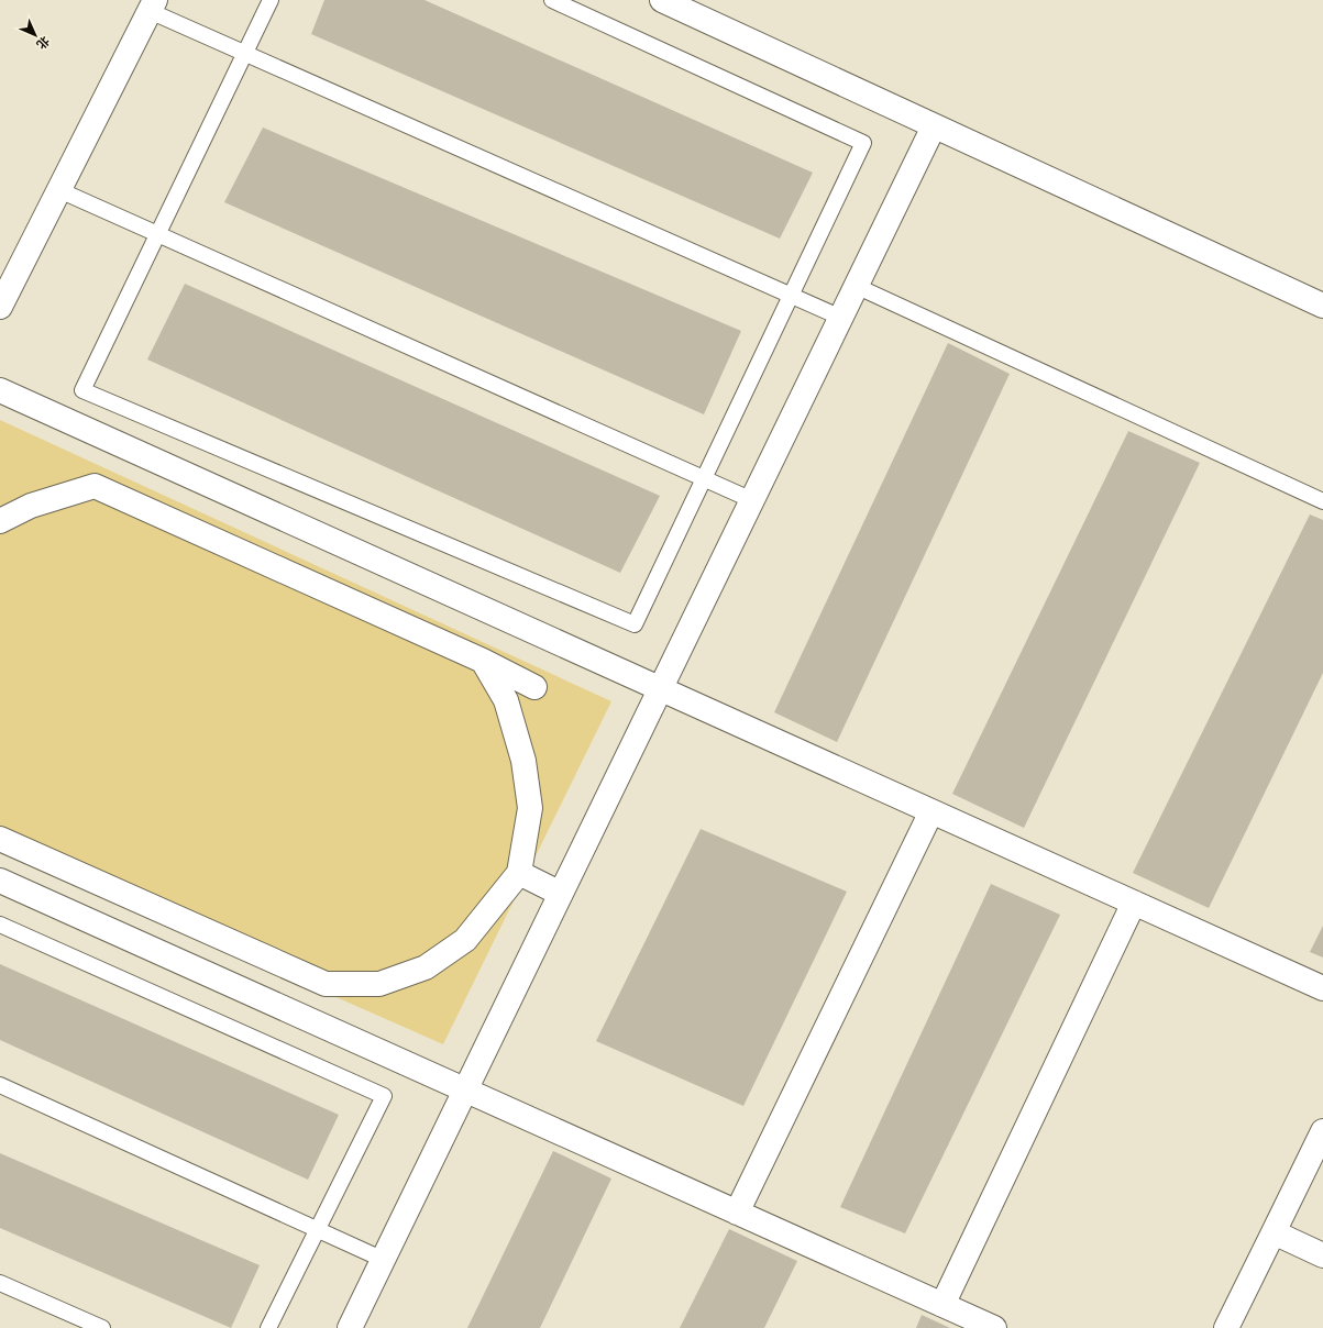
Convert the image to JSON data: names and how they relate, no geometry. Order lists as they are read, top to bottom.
{
  "north": "bottom right"
}
